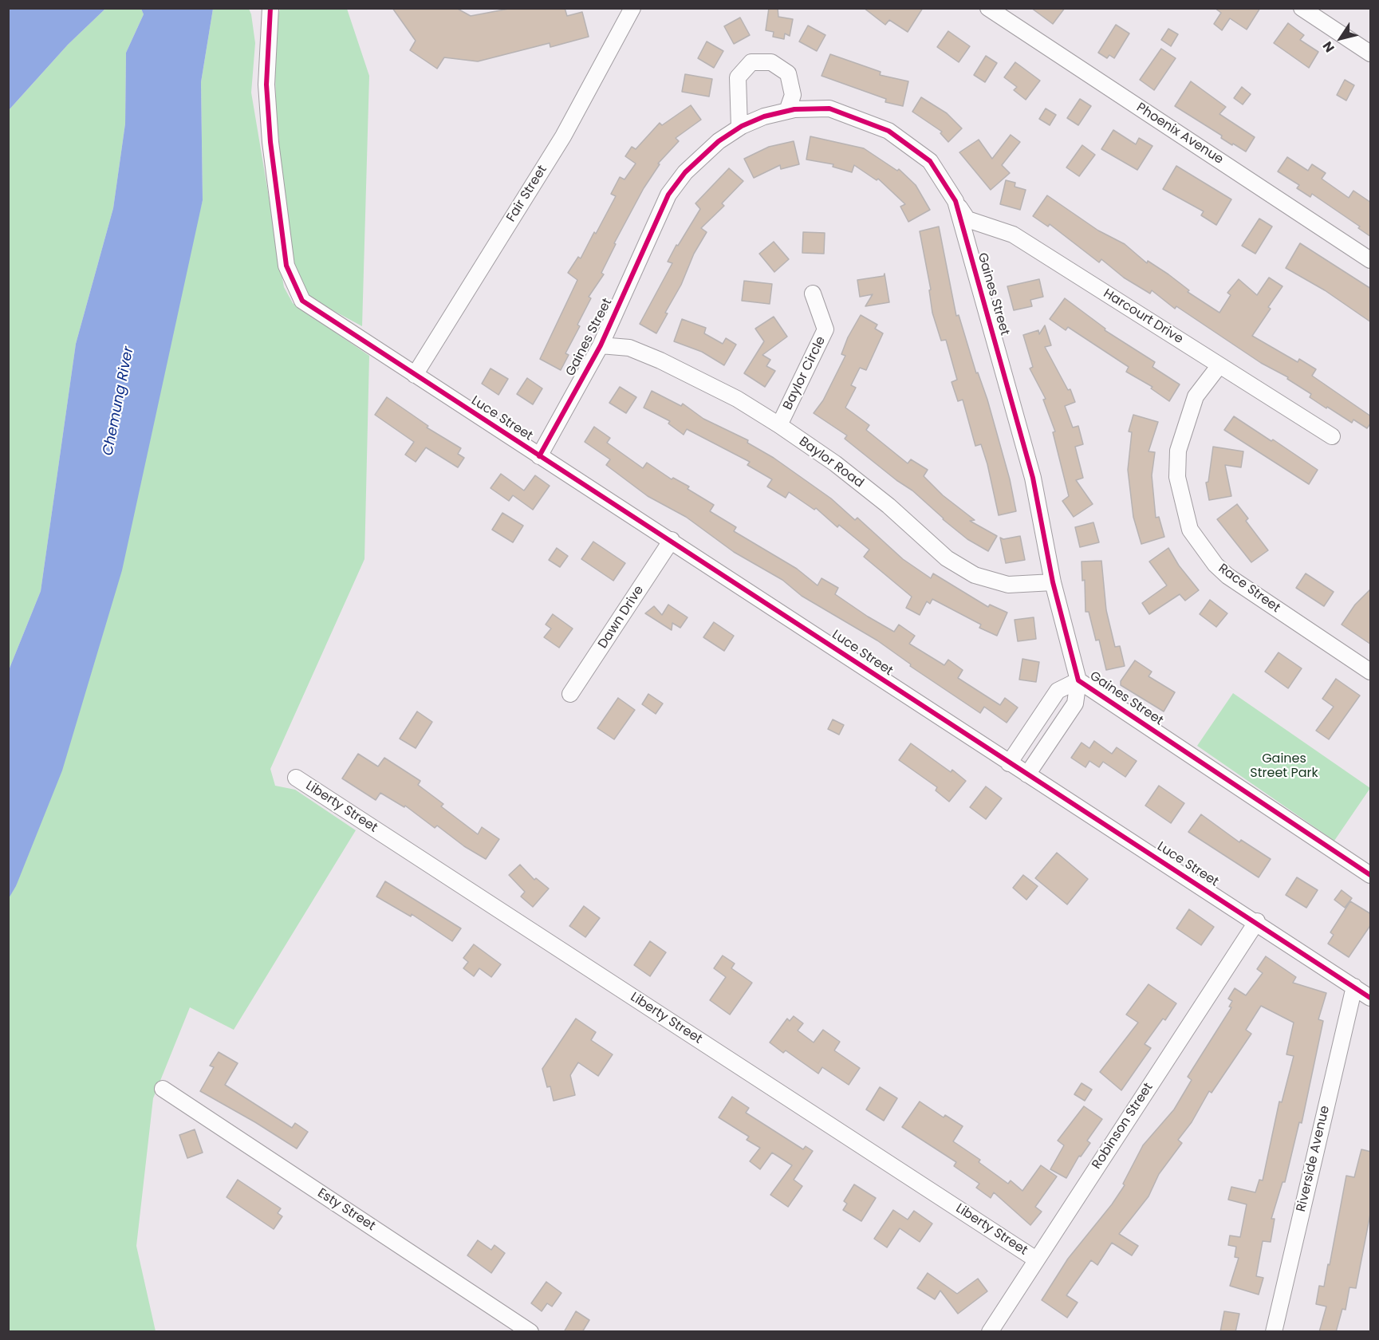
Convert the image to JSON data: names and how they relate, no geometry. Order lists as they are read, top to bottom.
{
  "streets": {
    "street": [
      "Phoenix Avenue",
      "Fair Street",
      "Gaines Street",
      "Harcourt Drive",
      "Baylor Circle",
      "Luce Street",
      "Baylor Road",
      "Race Street",
      "Dawn Drive",
      "Liberty Street",
      "Robinson Street",
      "Riverside Avenue",
      "Esty Street"
    ]
  },
  "crossings": [
    ["Fair Street", "Luce Street"],
    ["Gaines Street", "Harcourt Drive"],
    ["Gaines Street", "Luce Street"],
    ["Gaines Street", "Baylor Road"],
    ["Harcourt Drive", "Race Street"],
    ["Baylor Circle", "Baylor Road"],
    ["Luce Street", "Dawn Drive"],
    ["Luce Street", "Robinson Street"],
    ["Luce Street", "Riverside Avenue"],
    ["Liberty Street", "Robinson Street"]
  ],
  "water": ["Chemung River"],
  "parks": ["Gaines Street Park"],
  "north": "bottom left"
}
